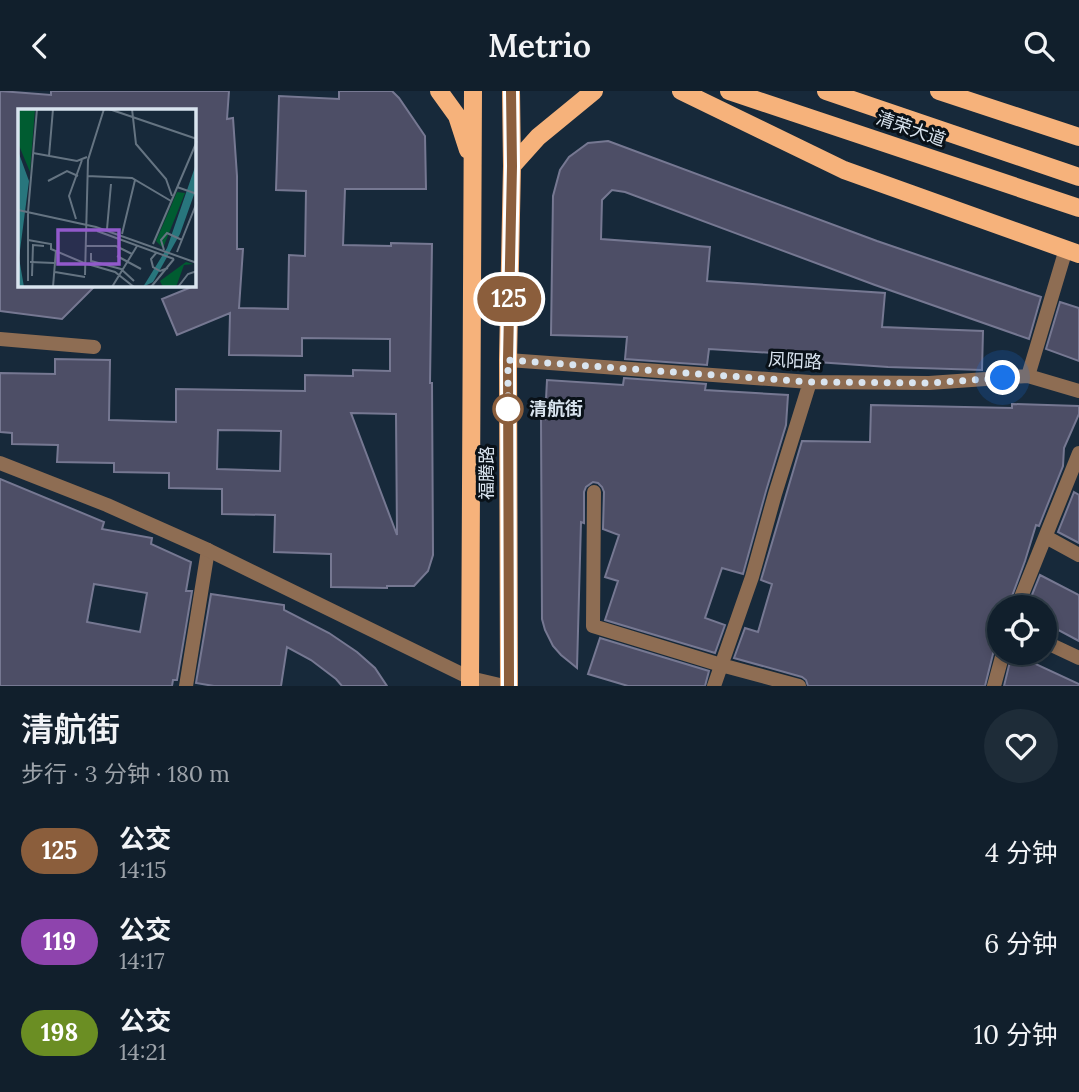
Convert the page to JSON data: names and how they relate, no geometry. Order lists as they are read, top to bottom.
{
  "streets": {
    "main road": ["清荣大道", "福腾路"],
    "street": ["凤阳路"]
  },
  "crossings": [
    ["凤阳路", "福腾路"]
  ],
  "places": ["清航街"],
  "lines": ["bus line 125"],
  "page": {
    "header": "Metrio",
    "on_map": "125",
    "heading": ["清航街", "步行 · 3 分钟 · 180 m"],
    "list": [
      {
        "mark": "125",
        "name": "公交",
        "note": "14:15",
        "value": "4 分钟"
      },
      {
        "mark": "119",
        "name": "公交",
        "note": "14:17",
        "value": "6 分钟"
      },
      {
        "mark": "198",
        "name": "公交",
        "note": "14:21",
        "value": "10 分钟"
      }
    ]
  }
}
